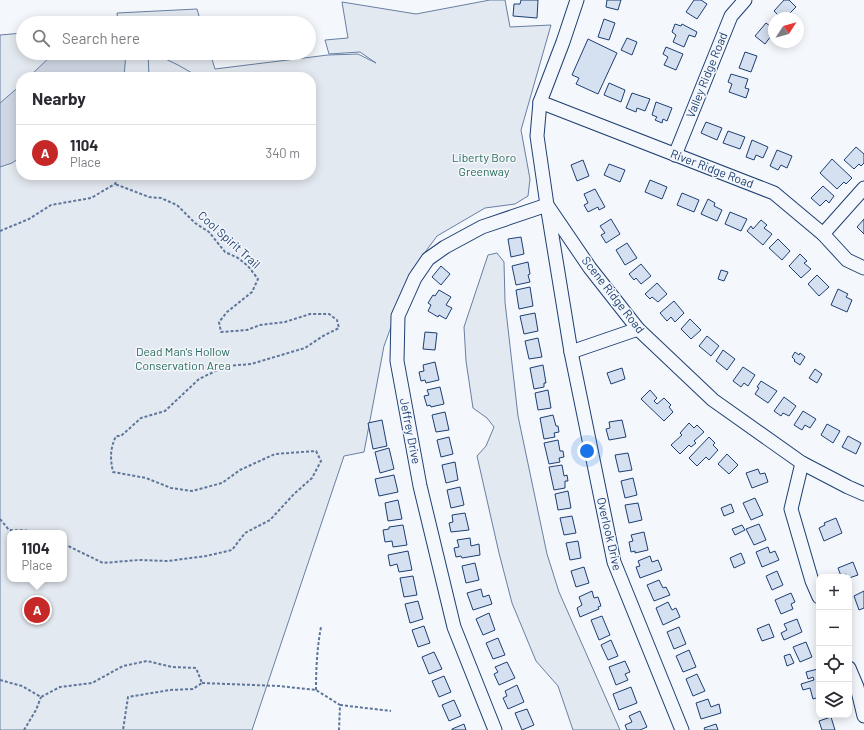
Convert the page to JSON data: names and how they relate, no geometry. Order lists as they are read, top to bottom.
{
  "streets": {
    "street": [
      "Valley Ridge Road",
      "River Ridge Road",
      "Scene Ridge Road",
      "Jeffrey Drive",
      "Overlook Drive"
    ],
    "path": ["Cool Spirit Trail"]
  },
  "crossings": [
    ["Valley Ridge Road", "River Ridge Road"],
    ["River Ridge Road", "Scene Ridge Road"],
    ["Scene Ridge Road", "Jeffrey Drive"],
    ["Scene Ridge Road", "Overlook Drive"],
    ["Jeffrey Drive", "Overlook Drive"]
  ],
  "parks": ["Liberty Boro Greenway", "Dead Man's Hollow Conservation Area"],
  "north": "top right",
  "page": {
    "search": "Search here",
    "heading": "Nearby",
    "list": [
      {
        "mark": "A",
        "name": "1104",
        "note": "Place",
        "value": "340 m"
      }
    ],
    "popup": ["1104", "Place"],
    "map_buttons": ["+", "−"],
    "pins": "A"
  }
}
